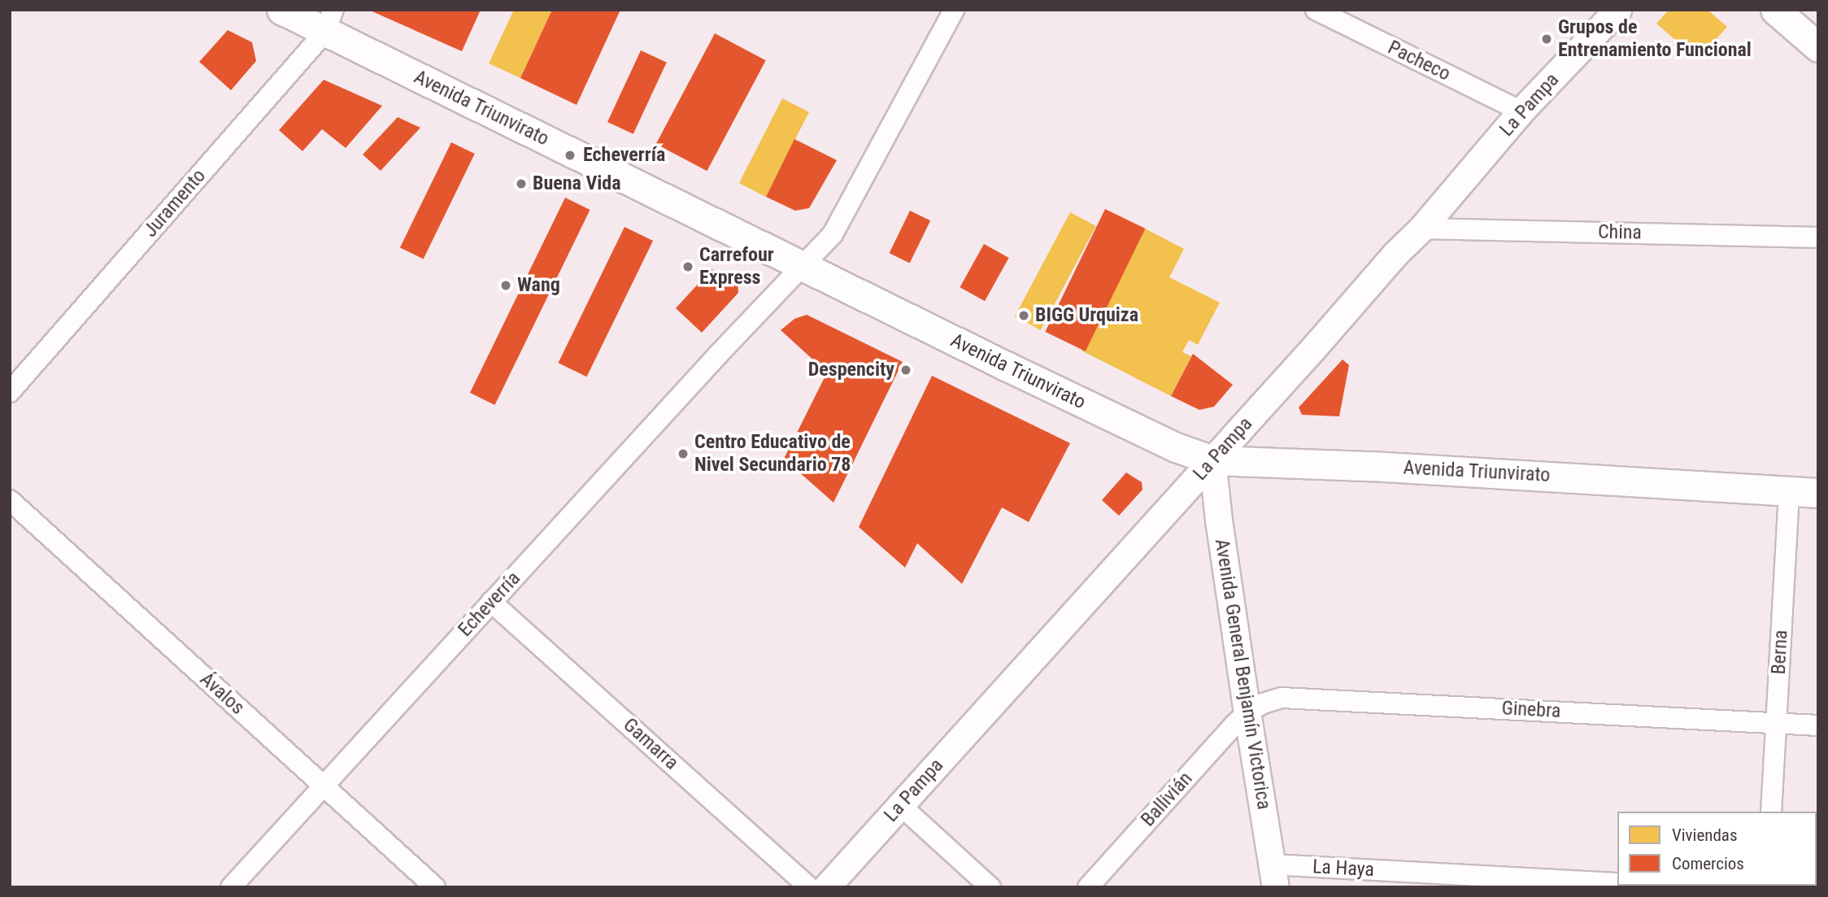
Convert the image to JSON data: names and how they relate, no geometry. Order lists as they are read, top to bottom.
{
  "streets": {
    "main road": ["Avenida Triunvirato"],
    "street": [
      "Pacheco",
      "La Pampa",
      "Juramento",
      "China",
      "Echeverría",
      "Berna",
      "Avenida General Benjamín Victorica",
      "Ávalos",
      "Ginebra",
      "Gamarra",
      "Ballivián",
      "La Haya"
    ]
  },
  "crossings": [
    ["Pacheco", "La Pampa"],
    ["La Pampa", "Avenida Triunvirato"],
    ["La Pampa", "China"],
    ["La Pampa", "Avenida General Benjamín Victorica"],
    ["Avenida Triunvirato", "Juramento"],
    ["Avenida Triunvirato", "Echeverría"],
    ["Avenida Triunvirato", "Berna"],
    ["Avenida Triunvirato", "Avenida General Benjamín Victorica"],
    ["Echeverría", "Ávalos"],
    ["Echeverría", "Gamarra"],
    ["Berna", "Ginebra"],
    ["Avenida General Benjamín Victorica", "Ginebra"],
    ["Avenida General Benjamín Victorica", "Ballivián"],
    ["Avenida General Benjamín Victorica", "La Haya"],
    ["Ginebra", "Ballivián"]
  ],
  "places": [
    "Grupos de Entrenamiento Funcional",
    "Echeverría",
    "Buena Vida",
    "Carrefour Express",
    "Wang",
    "BIGG Urquiza",
    "Despencity",
    "Centro Educativo de Nivel Secundario 78"
  ],
  "legend": ["Viviendas", "Comercios"]
}
